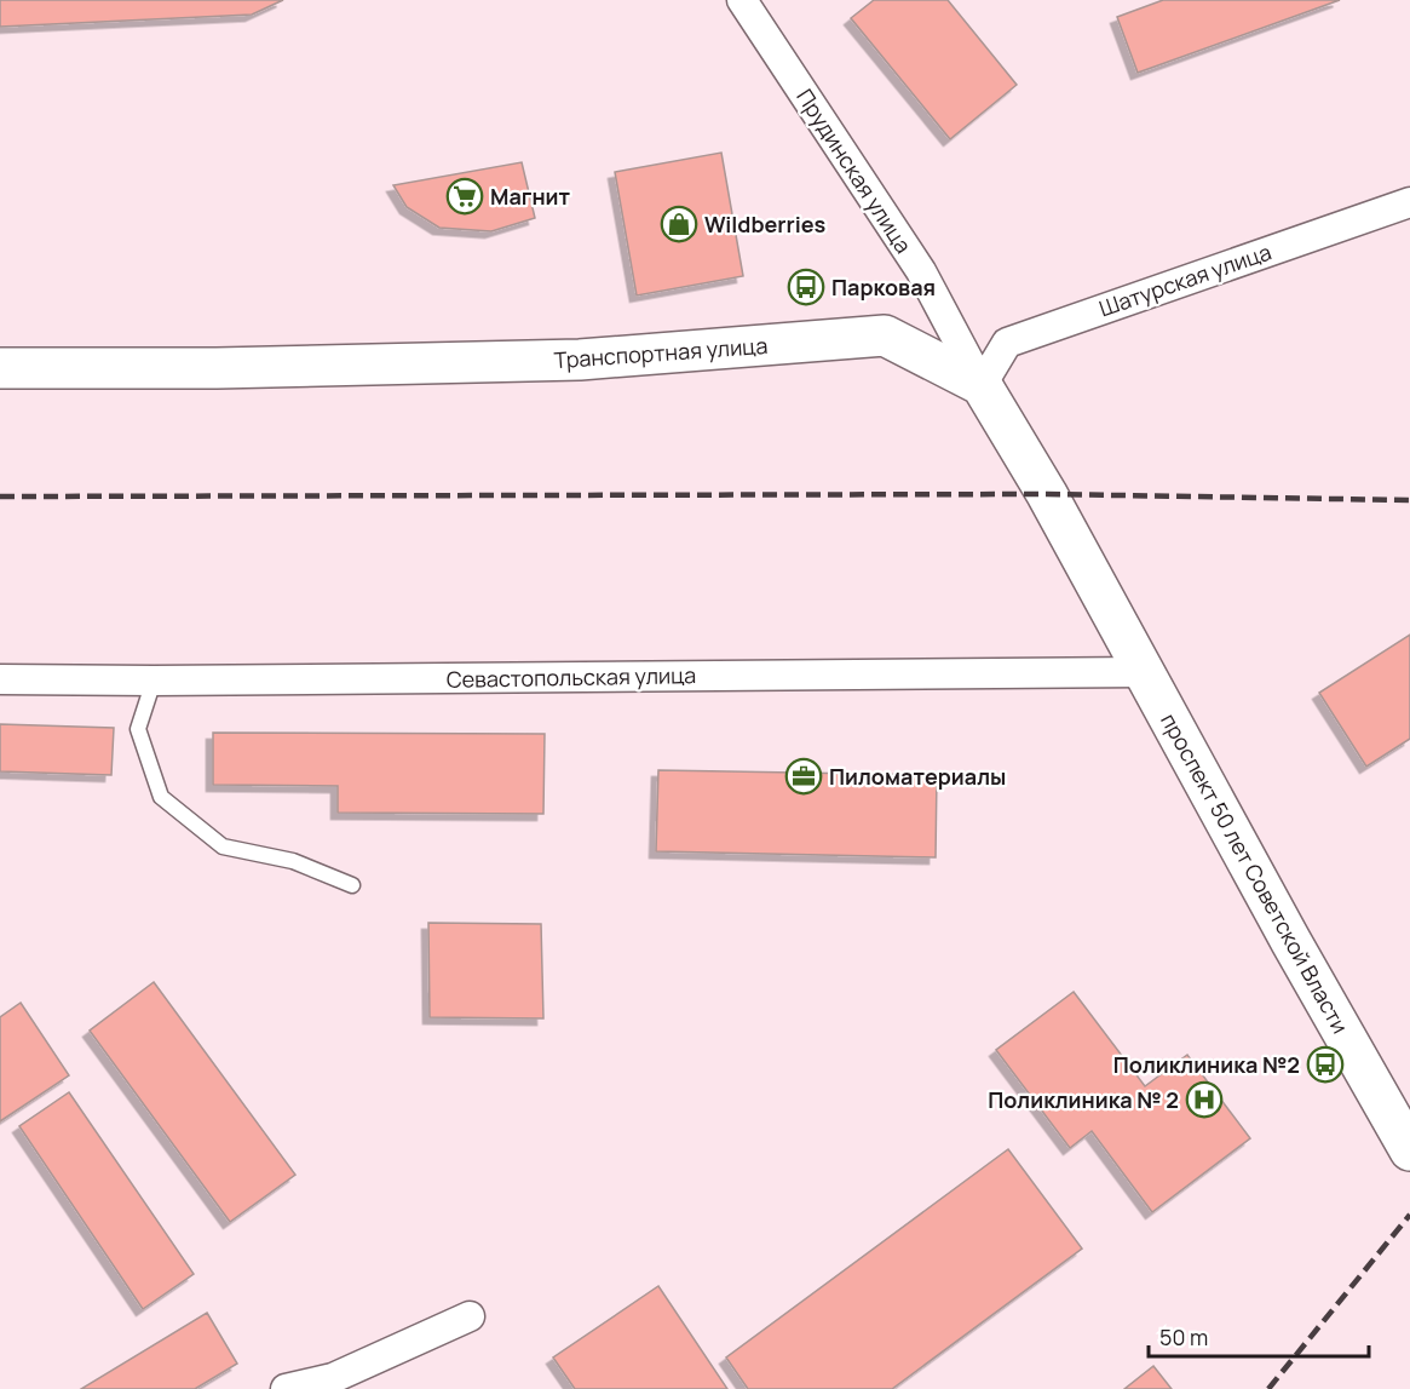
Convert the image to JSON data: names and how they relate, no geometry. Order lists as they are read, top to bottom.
{
  "streets": {
    "street": [
      "Прудинская улица",
      "Шатурская улица",
      "Транспортная улица",
      "Севастопольская улица",
      "проспект 50 лет Советской Власти"
    ]
  },
  "crossings": [
    ["Прудинская улица", "Шатурская улица"],
    ["Прудинская улица", "Транспортная улица"],
    ["Шатурская улица", "Транспортная улица"],
    ["Севастопольская улица", "проспект 50 лет Советской Власти"]
  ],
  "places": {
    "supermarket": ["Магнит"],
    "shop": ["Wildberries"],
    "bus stop": ["Парковая", "Поликлиника №2"],
    "office": ["Пиломатериалы"],
    "hospital": ["Поликлиника № 2"]
  },
  "scale_bar": "50 m"
}
